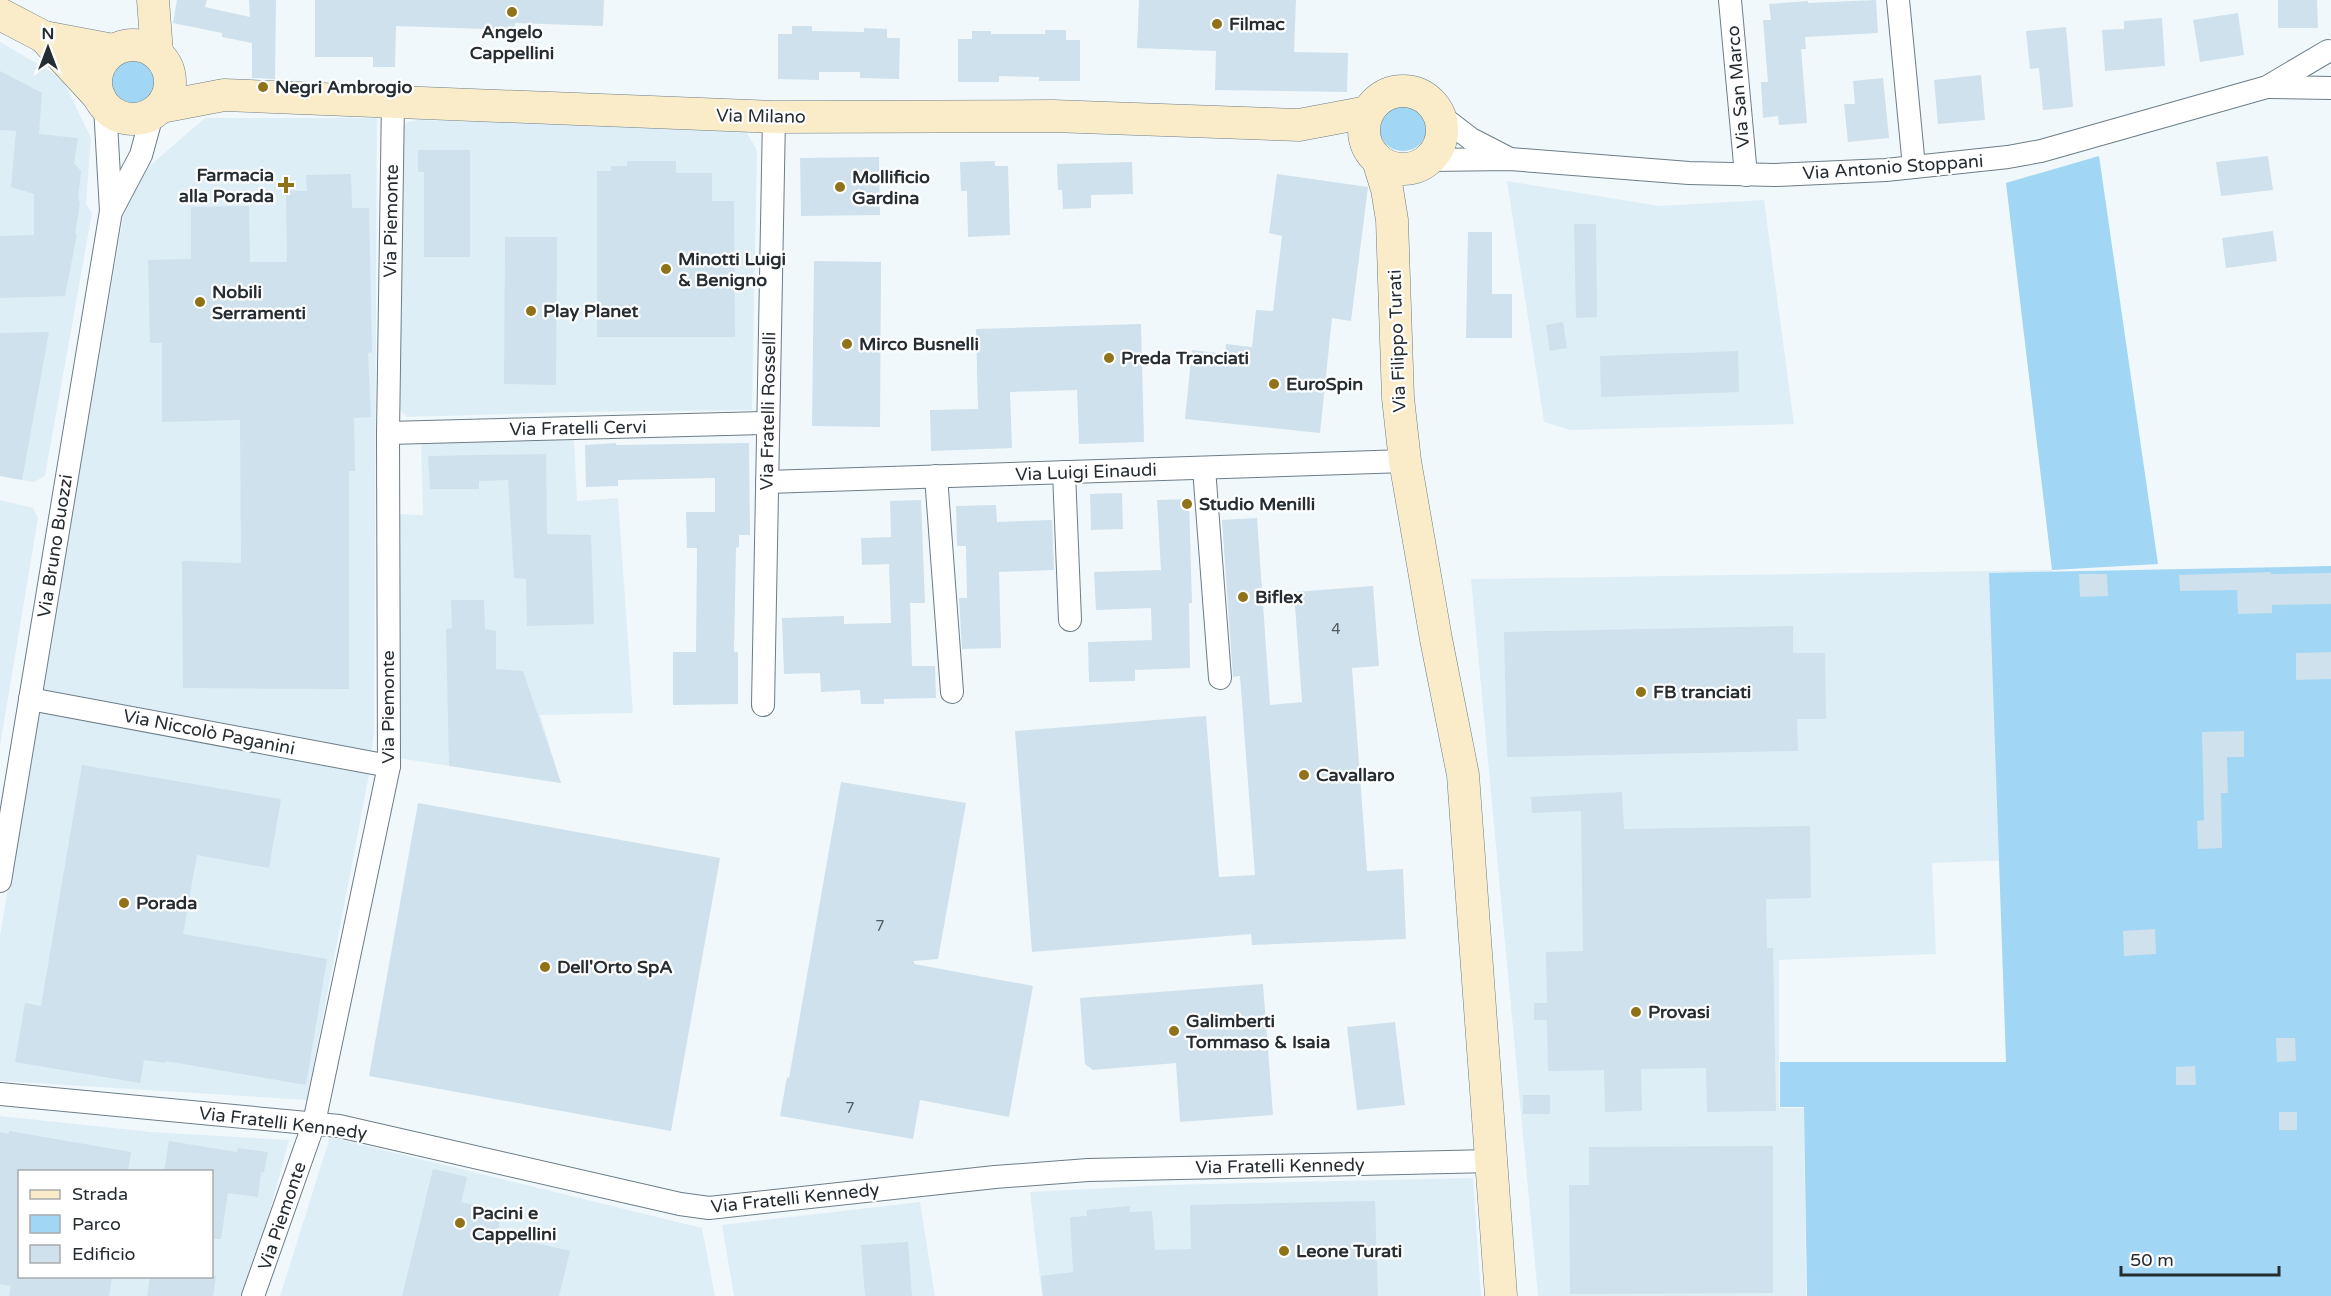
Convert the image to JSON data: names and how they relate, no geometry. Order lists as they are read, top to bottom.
{
  "streets": {
    "street": [
      "Via San Marco",
      "Via Milano",
      "Via Antonio Stoppani",
      "Via Piemonte",
      "Via Filippo Turati",
      "Via Fratelli Rosselli",
      "Via Fratelli Cervi",
      "Via Luigi Einaudi",
      "Via Bruno Buozzi",
      "Via Niccolò Paganini",
      "Via Fratelli Kennedy"
    ]
  },
  "crossings": [
    ["Via San Marco", "Via Antonio Stoppani"],
    ["Via Milano", "Via Antonio Stoppani"],
    ["Via Milano", "Via Piemonte"],
    ["Via Milano", "Via Filippo Turati"],
    ["Via Milano", "Via Fratelli Rosselli"],
    ["Via Milano", "Via Bruno Buozzi"],
    ["Via Antonio Stoppani", "Via Filippo Turati"],
    ["Via Piemonte", "Via Fratelli Cervi"],
    ["Via Piemonte", "Via Niccolò Paganini"],
    ["Via Piemonte", "Via Fratelli Kennedy"],
    ["Via Filippo Turati", "Via Luigi Einaudi"],
    ["Via Filippo Turati", "Via Fratelli Kennedy"],
    ["Via Fratelli Rosselli", "Via Fratelli Cervi"],
    ["Via Fratelli Rosselli", "Via Luigi Einaudi"],
    ["Via Bruno Buozzi", "Via Niccolò Paganini"]
  ],
  "places": {
    "other": [
      "Angelo Cappellini",
      "Filmac",
      "Negri Ambrogio",
      "Mollificio Gardina",
      "Minotti Luigi & Benigno",
      "Nobili Serramenti",
      "Play Planet",
      "Mirco Busnelli",
      "Preda Tranciati",
      "EuroSpin",
      "Studio Menilli",
      "Biflex",
      "FB tranciati",
      "Cavallaro",
      "Porada",
      "Dell'Orto SpA",
      "Provasi",
      "Galimberti Tommaso & Isaia",
      "Pacini e Cappellini",
      "Leone Turati"
    ],
    "health": ["Farmacia alla Porada"]
  },
  "house_numbers": ["4", "7", "7"],
  "legend": ["Strada", "Parco", "Edificio"],
  "scale_bar": "50 m",
  "north": "top"
}
